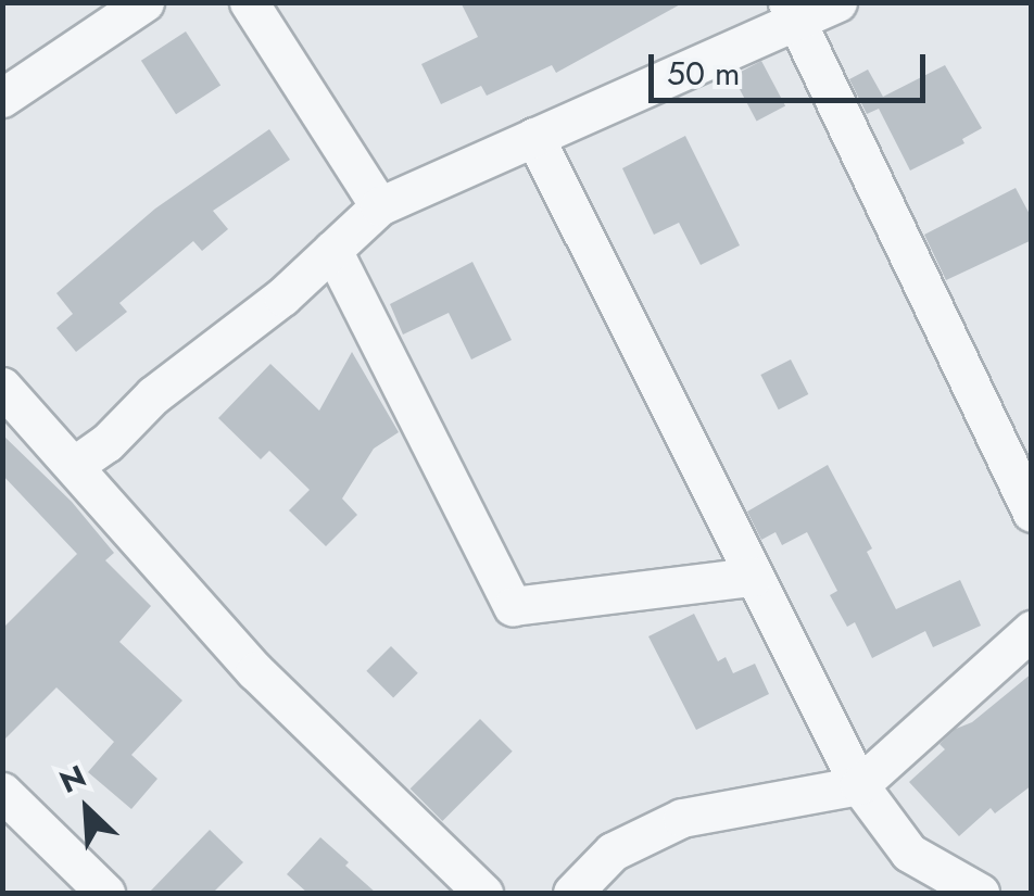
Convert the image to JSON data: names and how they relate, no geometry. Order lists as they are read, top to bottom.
{
  "scale_bar": "50 m",
  "north": "top left"
}
